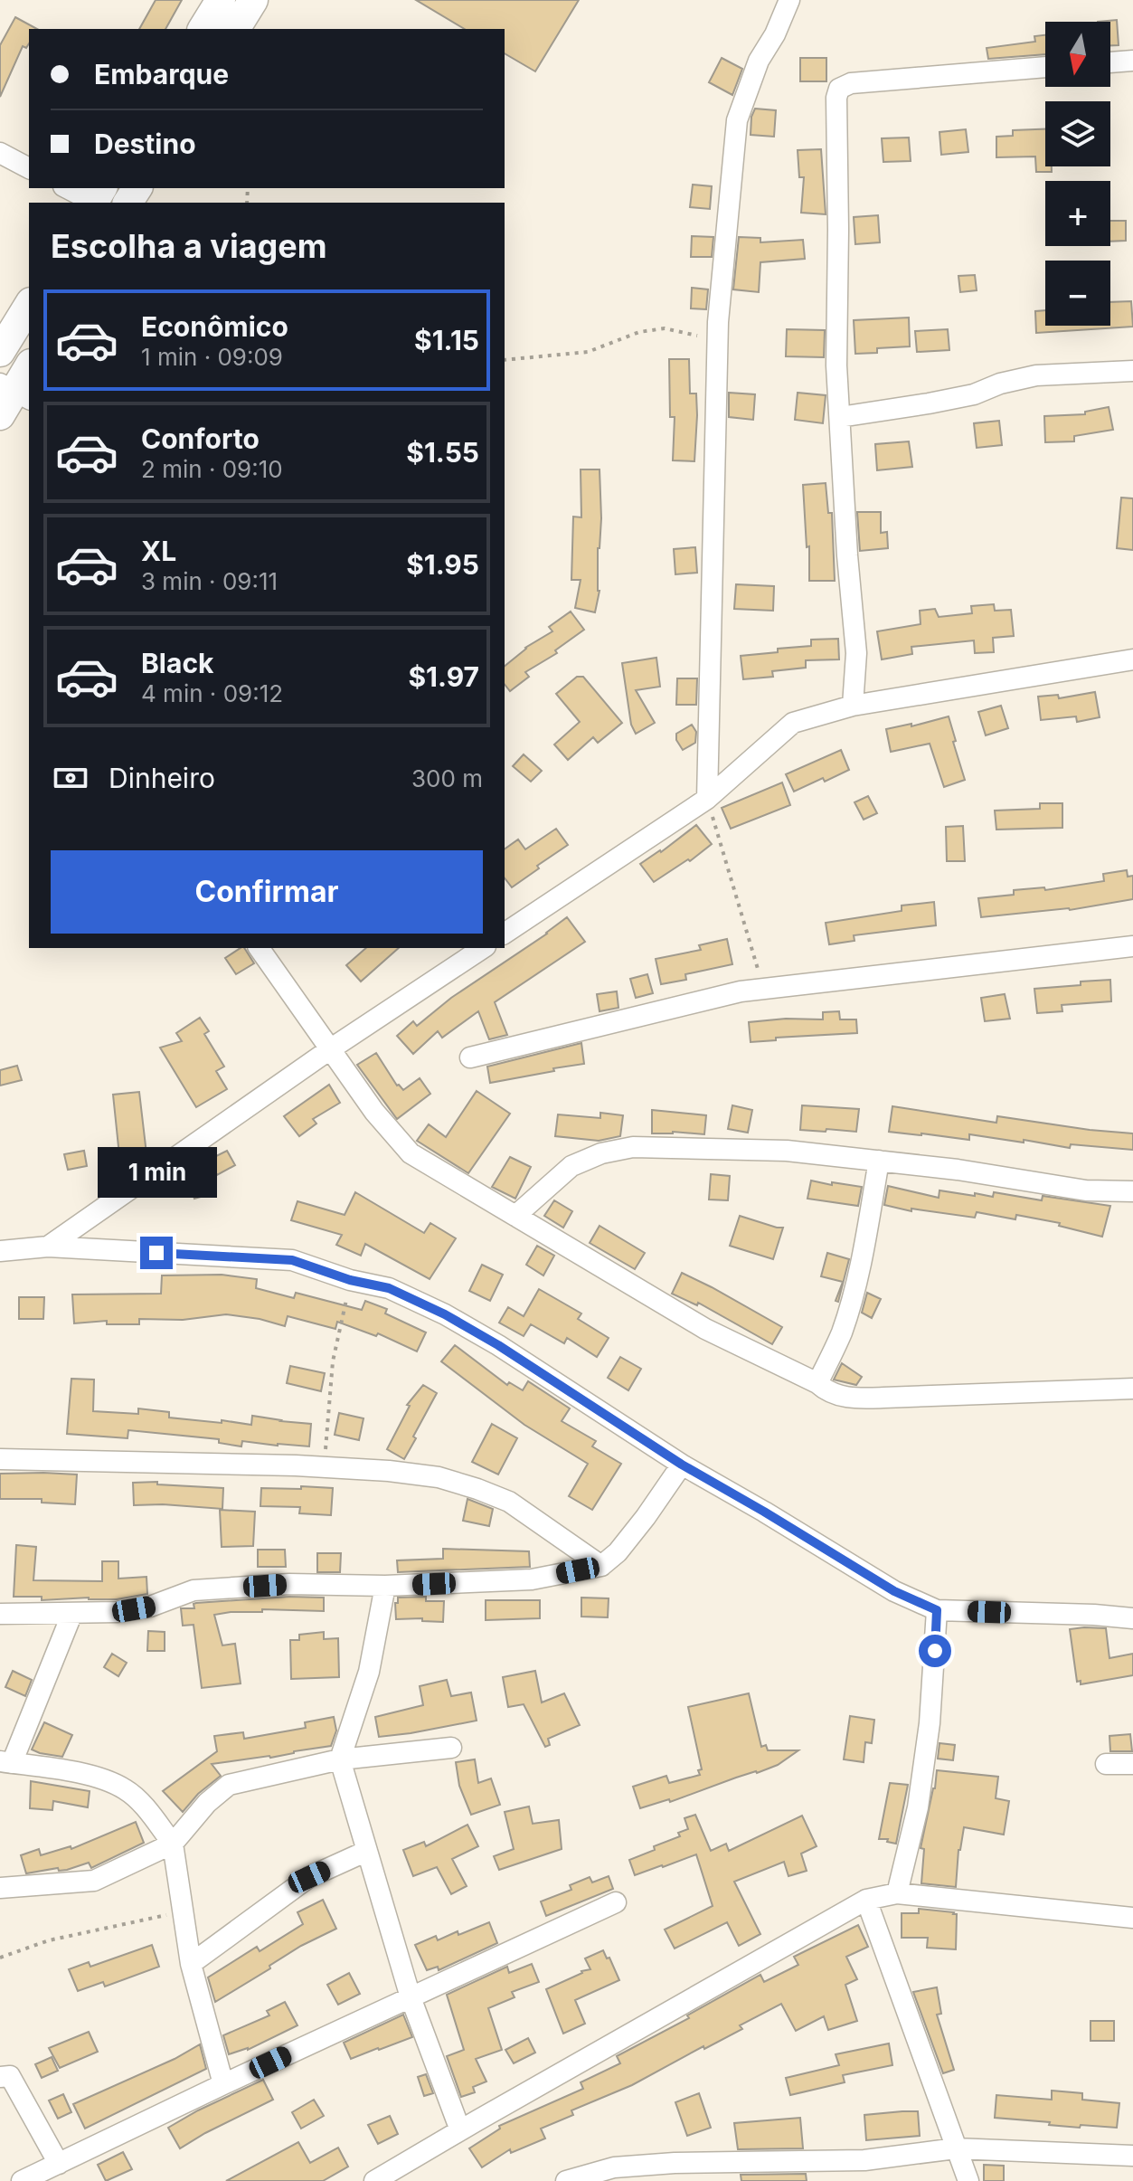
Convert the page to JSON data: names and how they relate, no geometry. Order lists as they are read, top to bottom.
{
  "north": "bottom",
  "page": {
    "map_buttons": ["+", "−"],
    "banner": ["Embarque", "Destino"],
    "heading": "Escolha a viagem",
    "list": [
      {
        "name": "Econômico",
        "note": "1 min · 09:09",
        "value": "$1.15"
      },
      {
        "name": "Conforto",
        "note": "2 min · 09:10",
        "value": "$1.55"
      },
      {
        "name": "XL",
        "note": "3 min · 09:11",
        "value": "$1.95"
      },
      {
        "name": "Black",
        "note": "4 min · 09:12",
        "value": "$1.97"
      }
    ],
    "pay": ["Dinheiro", "300 m"],
    "buttons": "Confirmar",
    "bubble": "1 min"
  }
}
